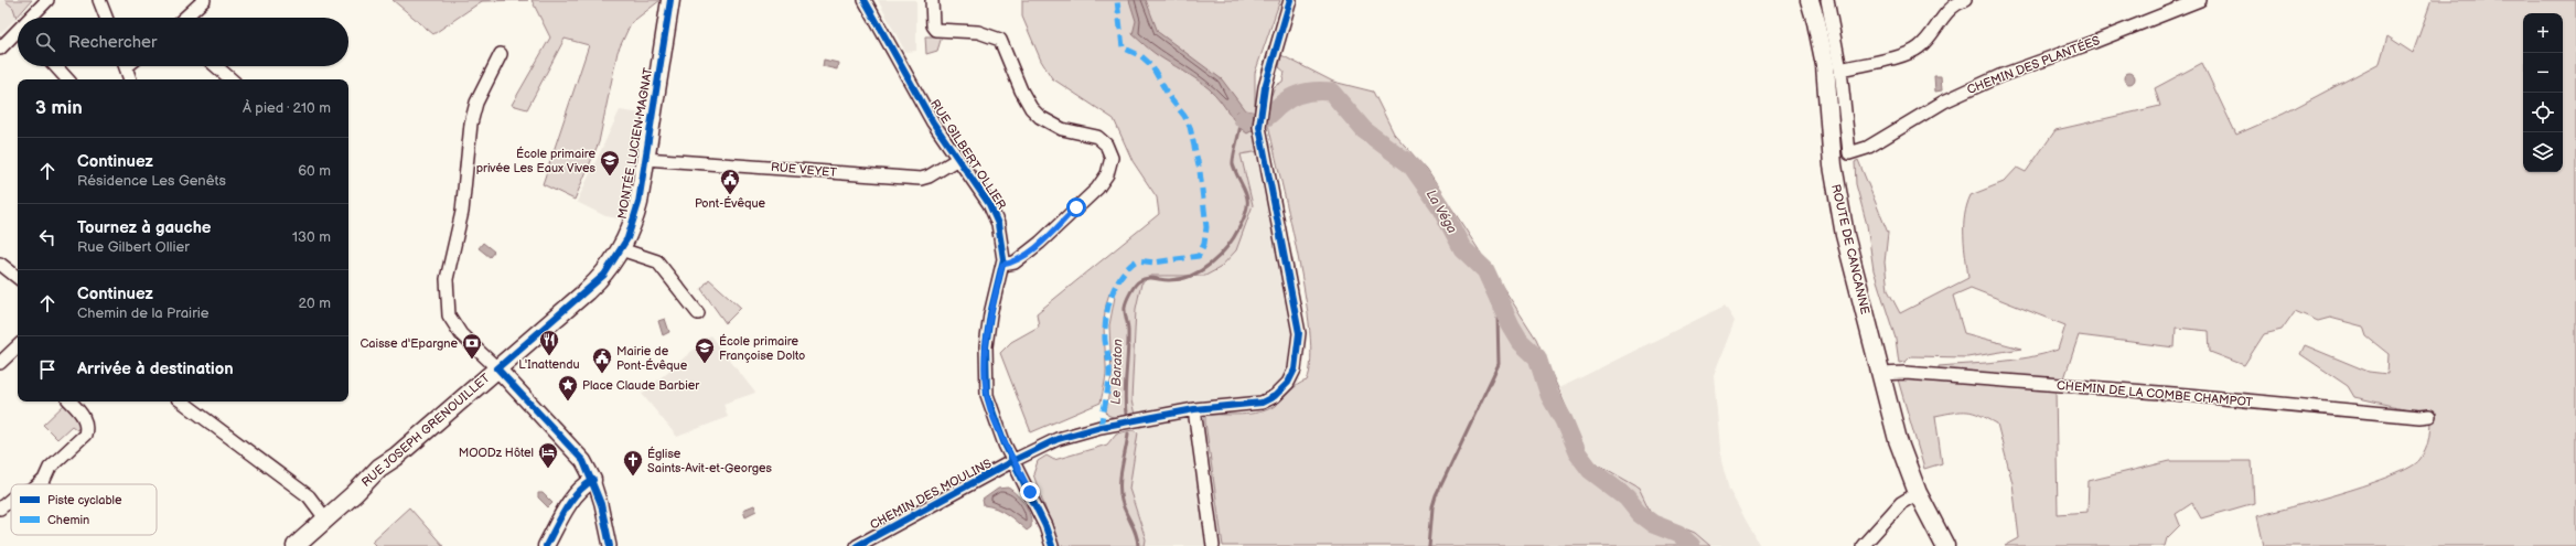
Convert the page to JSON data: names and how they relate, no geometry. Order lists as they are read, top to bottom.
{
  "streets": {
    "main road": ["MONTÉE LUCIEN MAGNAT", "ROUTE DE CANCANNE", "RUE JOSEPH GRENOUILLET"],
    "street": [
      "CHEMIN DES PLANTÉES",
      "RUE GILBERT OLLIER",
      "RUE VEYET",
      "CHEMIN DE LA COMBE CHAMPOT",
      "CHEMIN DES MOULINS"
    ]
  },
  "crossings": [
    ["MONTÉE LUCIEN MAGNAT", "RUE VEYET"],
    ["MONTÉE LUCIEN MAGNAT", "RUE JOSEPH GRENOUILLET"],
    ["RUE GILBERT OLLIER", "RUE VEYET"],
    ["RUE GILBERT OLLIER", "CHEMIN DES MOULINS"],
    ["ROUTE DE CANCANNE", "CHEMIN DE LA COMBE CHAMPOT"]
  ],
  "water": ["La Véga", "Le Baraton"],
  "places": {
    "school or university": ["École primaire privée Les Eaux Vives", "École primaire Françoise Dolto"],
    "public building": ["Pont-Évêque", "Mairie de Pont-Évêque"],
    "restaurant": ["L'Inattendu"],
    "bank": ["Caisse d'Epargne"],
    "place": ["Place Claude Barbier"],
    "hotel": ["MOODz Hôtel"],
    "church": ["Église Saints-Avit-et-Georges"]
  },
  "legend": ["Piste cyclable", "Chemin"],
  "page": {
    "map_buttons": ["+", "−"],
    "search": "Rechercher",
    "heading": ["3 min", "À pied · 210 m"],
    "list": [
      ["Continuez", "Résidence Les Genêts", "60 m"],
      ["Tournez à gauche", "Rue Gilbert Ollier", "130 m"],
      ["Continuez", "Chemin de la Prairie", "20 m"],
      "Arrivée à destination"
    ]
  }
}
